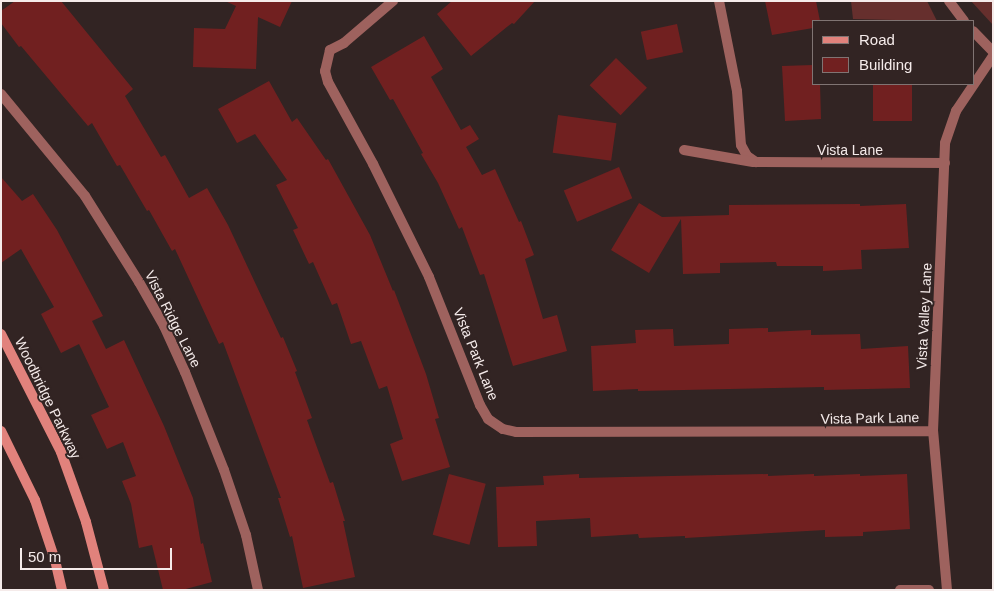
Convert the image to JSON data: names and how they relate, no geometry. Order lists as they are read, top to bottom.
{
  "streets": {
    "main road": ["Woodbridge Parkway"],
    "street": [
      "Vista Lane",
      "Vista Valley Lane",
      "Vista Ridge Lane",
      "Vista Park Lane"
    ]
  },
  "crossings": [
    ["Vista Lane", "Vista Valley Lane"],
    ["Vista Valley Lane", "Vista Park Lane"]
  ],
  "legend": ["Road", "Building"],
  "scale_bar": "50 m"
}
